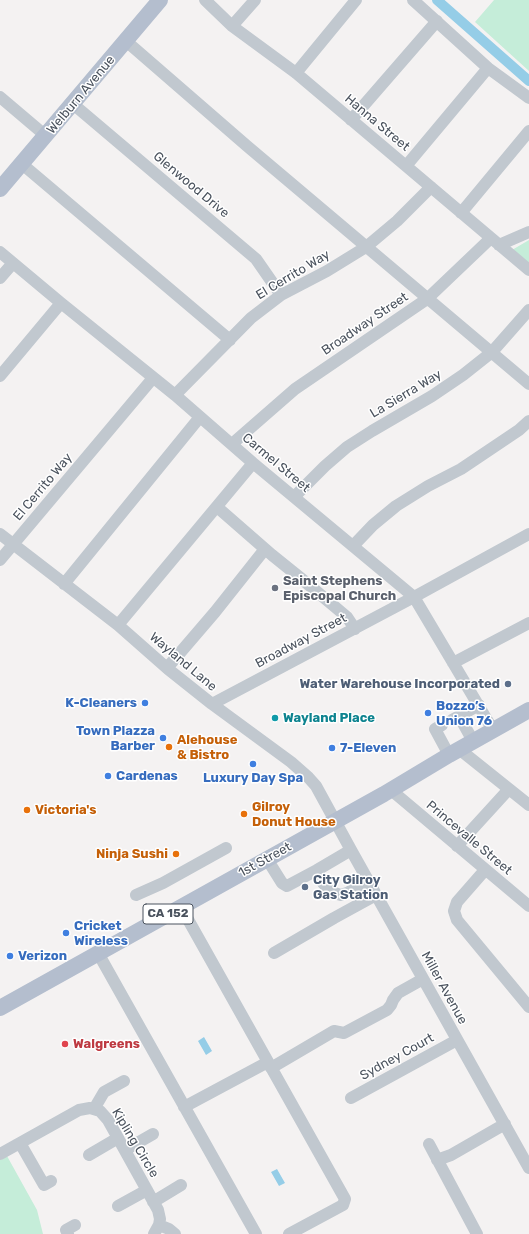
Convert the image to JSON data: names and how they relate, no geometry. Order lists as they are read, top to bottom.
{
  "streets": {
    "main road": ["Welburn Avenue", "1st Street", "CA 152"],
    "street": [
      "Hanna Street",
      "Glenwood Drive",
      "El Cerrito Way",
      "Broadway Street",
      "La Sierra Way",
      "Carmel Street",
      "Wayland Lane",
      "Princevalle Street",
      "Miller Avenue",
      "Sydney Court",
      "Kipling Circle"
    ]
  },
  "crossings": [
    ["Welburn Avenue", "Glenwood Drive"],
    ["Hanna Street", "El Cerrito Way"],
    ["Hanna Street", "Broadway Street"],
    ["Glenwood Drive", "El Cerrito Way"],
    ["El Cerrito Way", "Carmel Street"],
    ["El Cerrito Way", "Wayland Lane"],
    ["Broadway Street", "Carmel Street"],
    ["Broadway Street", "Wayland Lane"],
    ["La Sierra Way", "Carmel Street"],
    ["Carmel Street", "1st Street"],
    ["Wayland Lane", "1st Street"],
    ["Wayland Lane", "Miller Avenue"],
    ["Princevalle Street", "1st Street"],
    ["1st Street", "Miller Avenue"],
    ["Miller Avenue", "Sydney Court"]
  ],
  "places": [
    "Saint Stephens Episcopal Church",
    "Water Warehouse Incorporated",
    "K-Cleaners",
    "Bozzo’s Union 76",
    "Wayland Place",
    "Town Plazza Barber",
    "Alehouse & Bistro",
    "7-Eleven",
    "Luxury Day Spa",
    "Cardenas",
    "Victoria's",
    "Gilroy Donut House",
    "Ninja Sushi",
    "City Gilroy Gas Station",
    "Cricket Wireless",
    "Verizon",
    "Walgreens"
  ]
}
